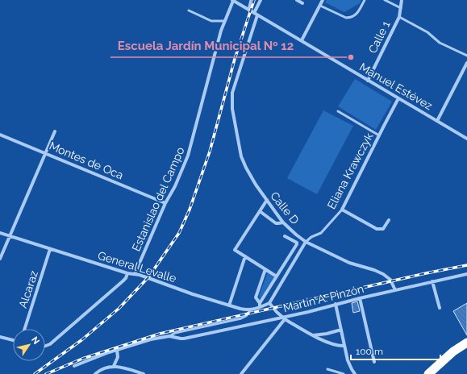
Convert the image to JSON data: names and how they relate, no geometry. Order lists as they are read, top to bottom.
{
  "streets": {
    "street": [
      "Calle 1",
      "Manuel Estévez",
      "Montes de Oca",
      "Eliana Krawczyk",
      "Estanislao del Campo",
      "Calle D",
      "General Levalle",
      "Alcaraz",
      "Martín A. Pinzón"
    ]
  },
  "crossings": [
    ["Calle 1", "Manuel Estévez"],
    ["Manuel Estévez", "Eliana Krawczyk"],
    ["Manuel Estévez", "Estanislao del Campo"],
    ["Manuel Estévez", "Calle D"],
    ["Montes de Oca", "Estanislao del Campo"],
    ["Eliana Krawczyk", "Calle D"],
    ["Estanislao del Campo", "General Levalle"],
    ["Calle D", "Martín A. Pinzón"],
    ["General Levalle", "Alcaraz"]
  ],
  "places": ["Escuela Jardín Municipal Nº 12"],
  "scale_bar": "100 m",
  "north": "top right"
}
